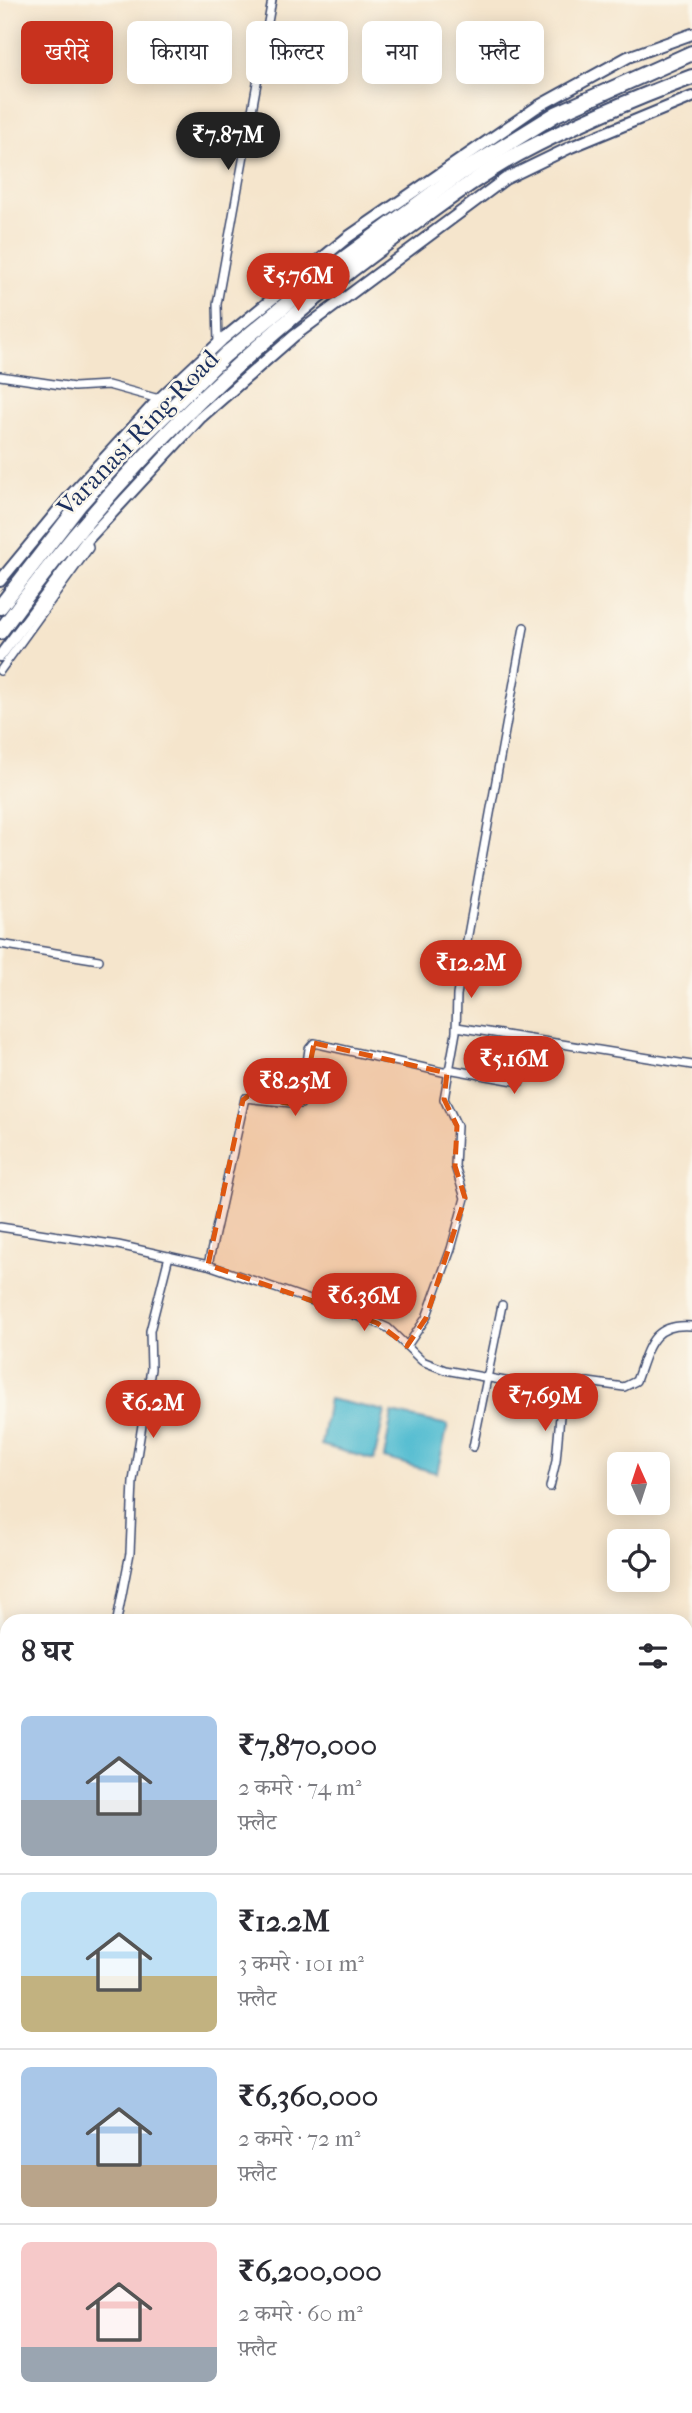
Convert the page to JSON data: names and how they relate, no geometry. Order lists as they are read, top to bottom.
{
  "streets": {
    "highway": ["Varanasi Ring Road"]
  },
  "north": "top",
  "page": {
    "chip": [
      "खरीदें",
      "किराया",
      "फ़िल्टर",
      "नया",
      "फ़्लैट"
    ],
    "price": [
      "₹7.87M",
      "₹5.76M",
      "₹12.2M",
      "₹5.16M",
      "₹8.25M",
      "₹6.36M",
      "₹7.69M",
      "₹6.2M"
    ],
    "heading": "8 घर",
    "list": [
      {
        "name": "₹7,870,000",
        "note": "2 कमरे · 74 m² · फ़्लैट"
      },
      {
        "name": "₹12.2M",
        "note": "3 कमरे · 101 m² · फ़्लैट"
      },
      {
        "name": "₹6,360,000",
        "note": "2 कमरे · 72 m² · फ़्लैट"
      },
      {
        "name": "₹6,200,000",
        "note": "2 कमरे · 60 m² · फ़्लैट"
      }
    ]
  }
}
